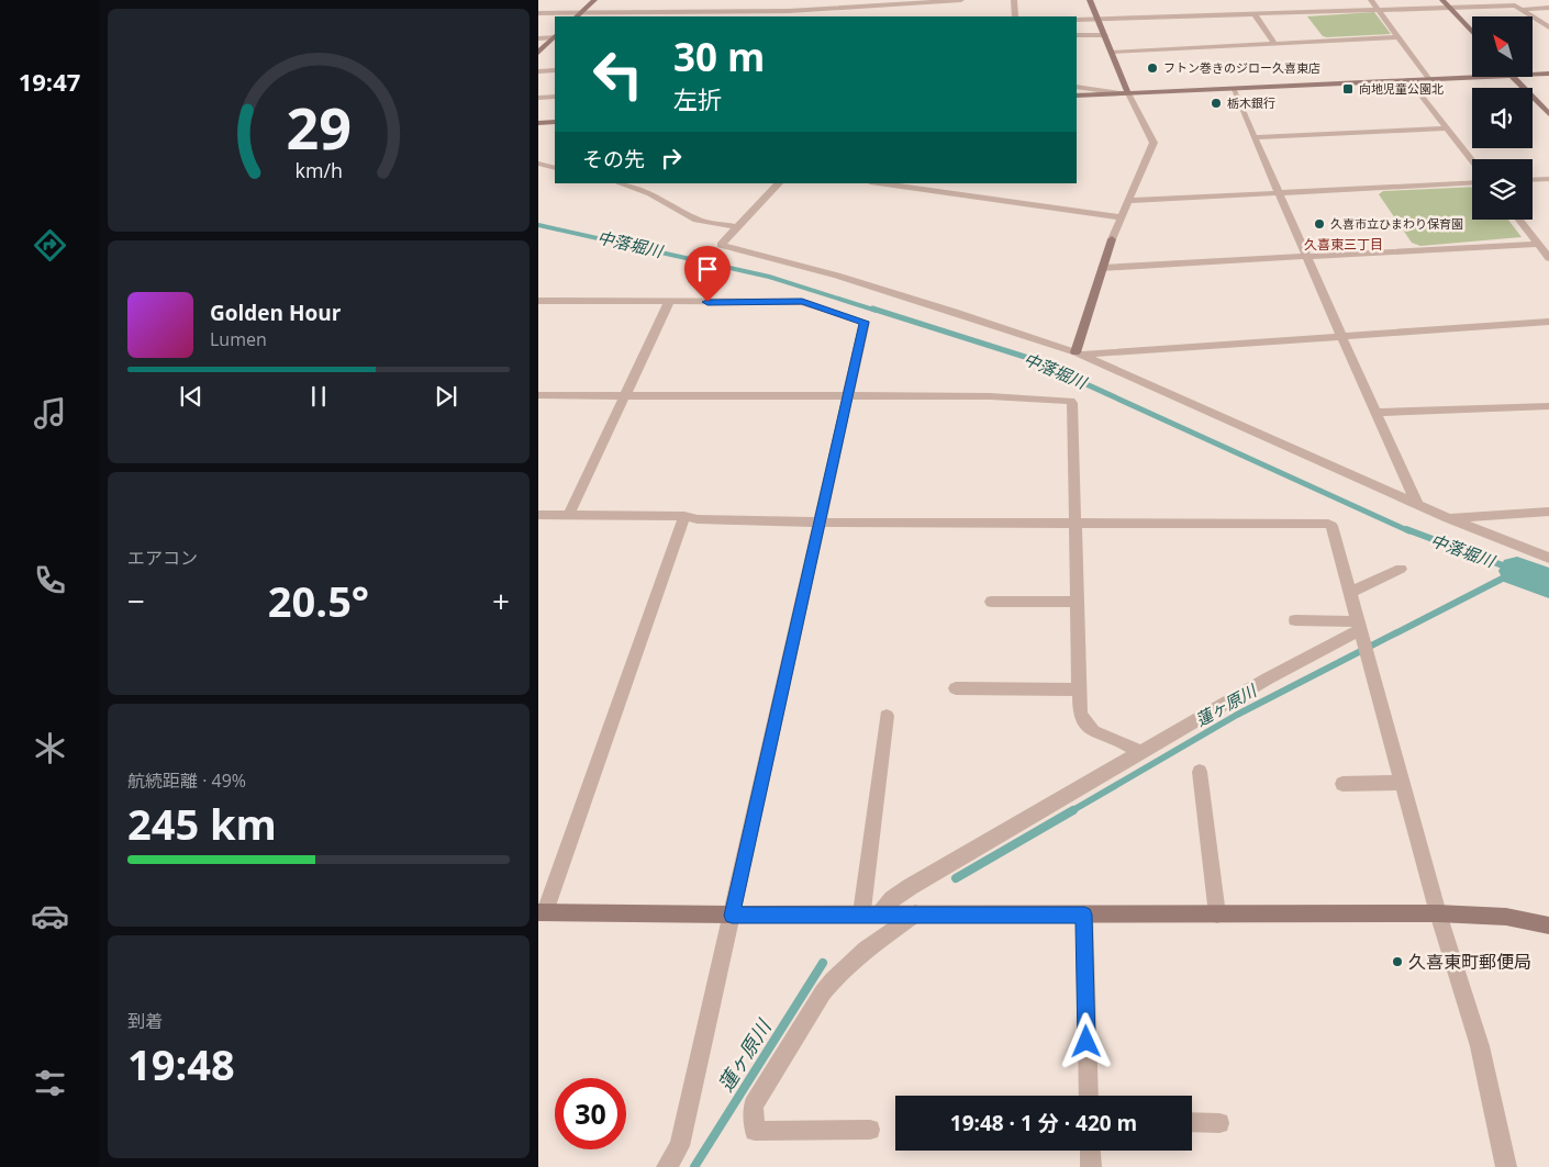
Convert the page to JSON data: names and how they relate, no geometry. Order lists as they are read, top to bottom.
{
  "districts": ["久喜東三丁目"],
  "water": ["中落堀川", "蓮ヶ原川"],
  "places": {
    "other": [
      "フトン巻きのジロー久喜東店",
      "栃木銀行",
      "久喜市立ひまわり保育園",
      "久喜東町郵便局"
    ],
    "transit": ["向地児童公園北"]
  },
  "north": "top left",
  "page": {
    "tabs": "19:47",
    "turn": ["30 m", "左折"],
    "then": "その先",
    "song": ["Golden Hour", "Lumen"],
    "tile": [
      "エアコン",
      ["航続距離 · 49%", "245 km"],
      ["到着", "19:48"]
    ],
    "heat": ["−", "20.5°", "+"],
    "limit": "30",
    "trip": "19:48 · 1 分 · 420 m",
    "gauge": ["29", "km/h"]
  }
}
